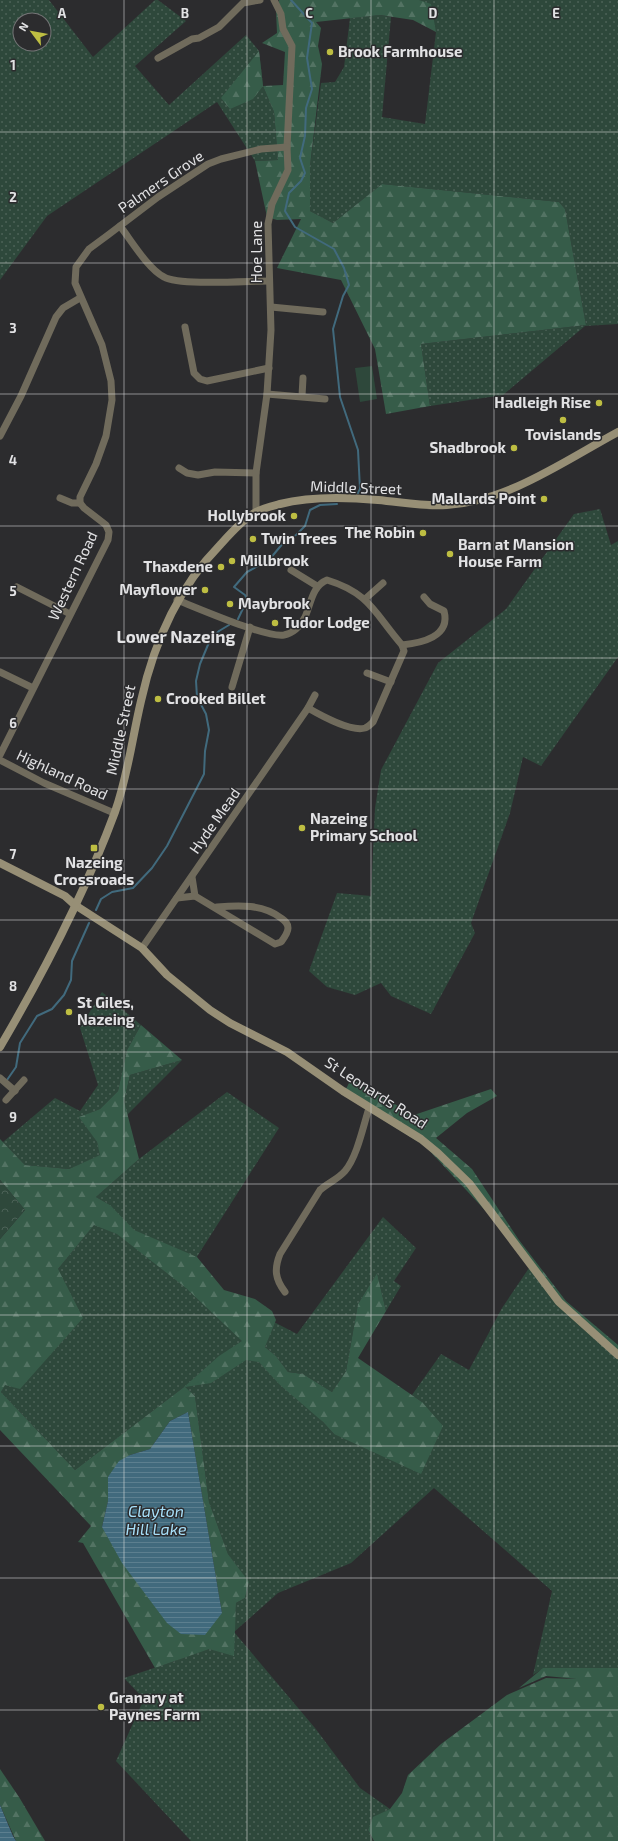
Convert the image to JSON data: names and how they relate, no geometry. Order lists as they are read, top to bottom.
{
  "streets": {
    "street": [
      "Palmers Grove",
      "Hoe Lane",
      "Middle Street",
      "Western Road",
      "Highland Road",
      "Hyde Mead",
      "St Leonards Road"
    ]
  },
  "crossings": [
    ["Palmers Grove", "Hoe Lane"],
    ["Hoe Lane", "Middle Street"],
    ["Middle Street", "Highland Road"],
    ["Middle Street", "St Leonards Road"],
    ["Hyde Mead", "St Leonards Road"]
  ],
  "districts": ["Lower Nazeing"],
  "water": ["Clayton Hill Lake"],
  "places": {
    "other": [
      "Brook Farmhouse",
      "Hadleigh Rise",
      "Tovislands",
      "Shadbrook",
      "Mallards Point",
      "Hollybrook",
      "The Robin",
      "Twin Trees",
      "Barn at Mansion House Farm",
      "Millbrook",
      "Thaxdene",
      "Mayflower",
      "Maybrook",
      "Tudor Lodge",
      "Crooked Billet",
      "Nazeing Primary School",
      "St Giles, Nazeing",
      "Granary at Paynes Farm"
    ],
    "transit": ["Nazeing Crossroads"]
  },
  "north": "top left",
  "grid": {
    "columns": [
      "A",
      "B",
      "C",
      "D",
      "E"
    ],
    "rows": [
      "1",
      "2",
      "3",
      "4",
      "5",
      "6",
      "7",
      "8",
      "9"
    ]
  }
}
